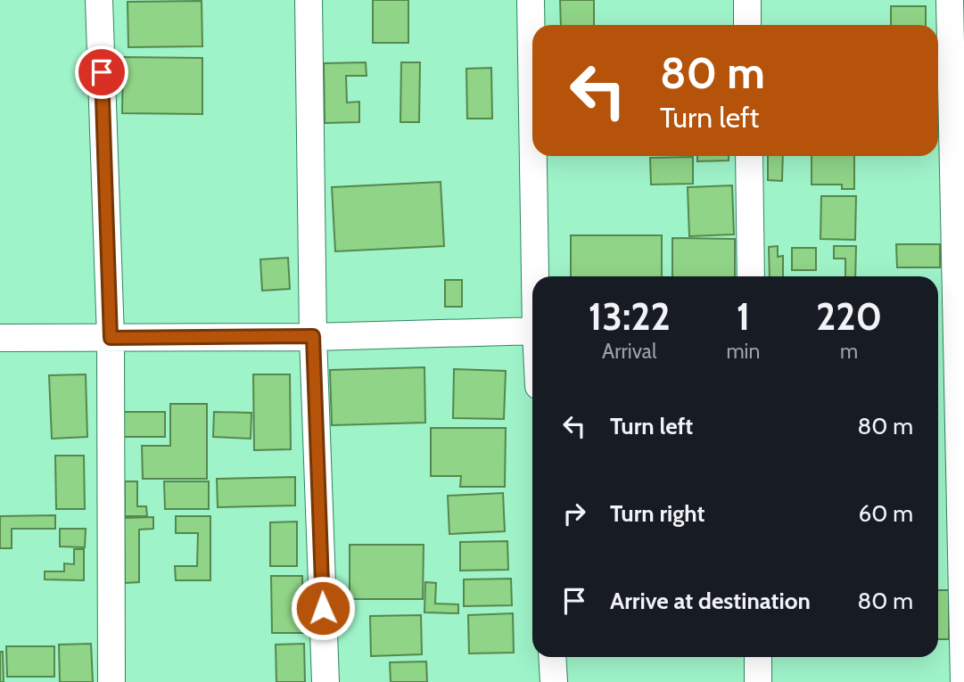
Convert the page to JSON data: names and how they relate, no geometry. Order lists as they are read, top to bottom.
{
  "page": {
    "turn": ["80 m", "Turn left"],
    "eta": [
      "13:22",
      "Arrival",
      "1",
      "min",
      "220",
      "m"
    ],
    "list": [
      {
        "name": "Turn left",
        "value": "80 m"
      },
      {
        "name": "Turn right",
        "value": "60 m"
      },
      {
        "name": "Arrive at destination",
        "value": "80 m"
      }
    ]
  }
}
